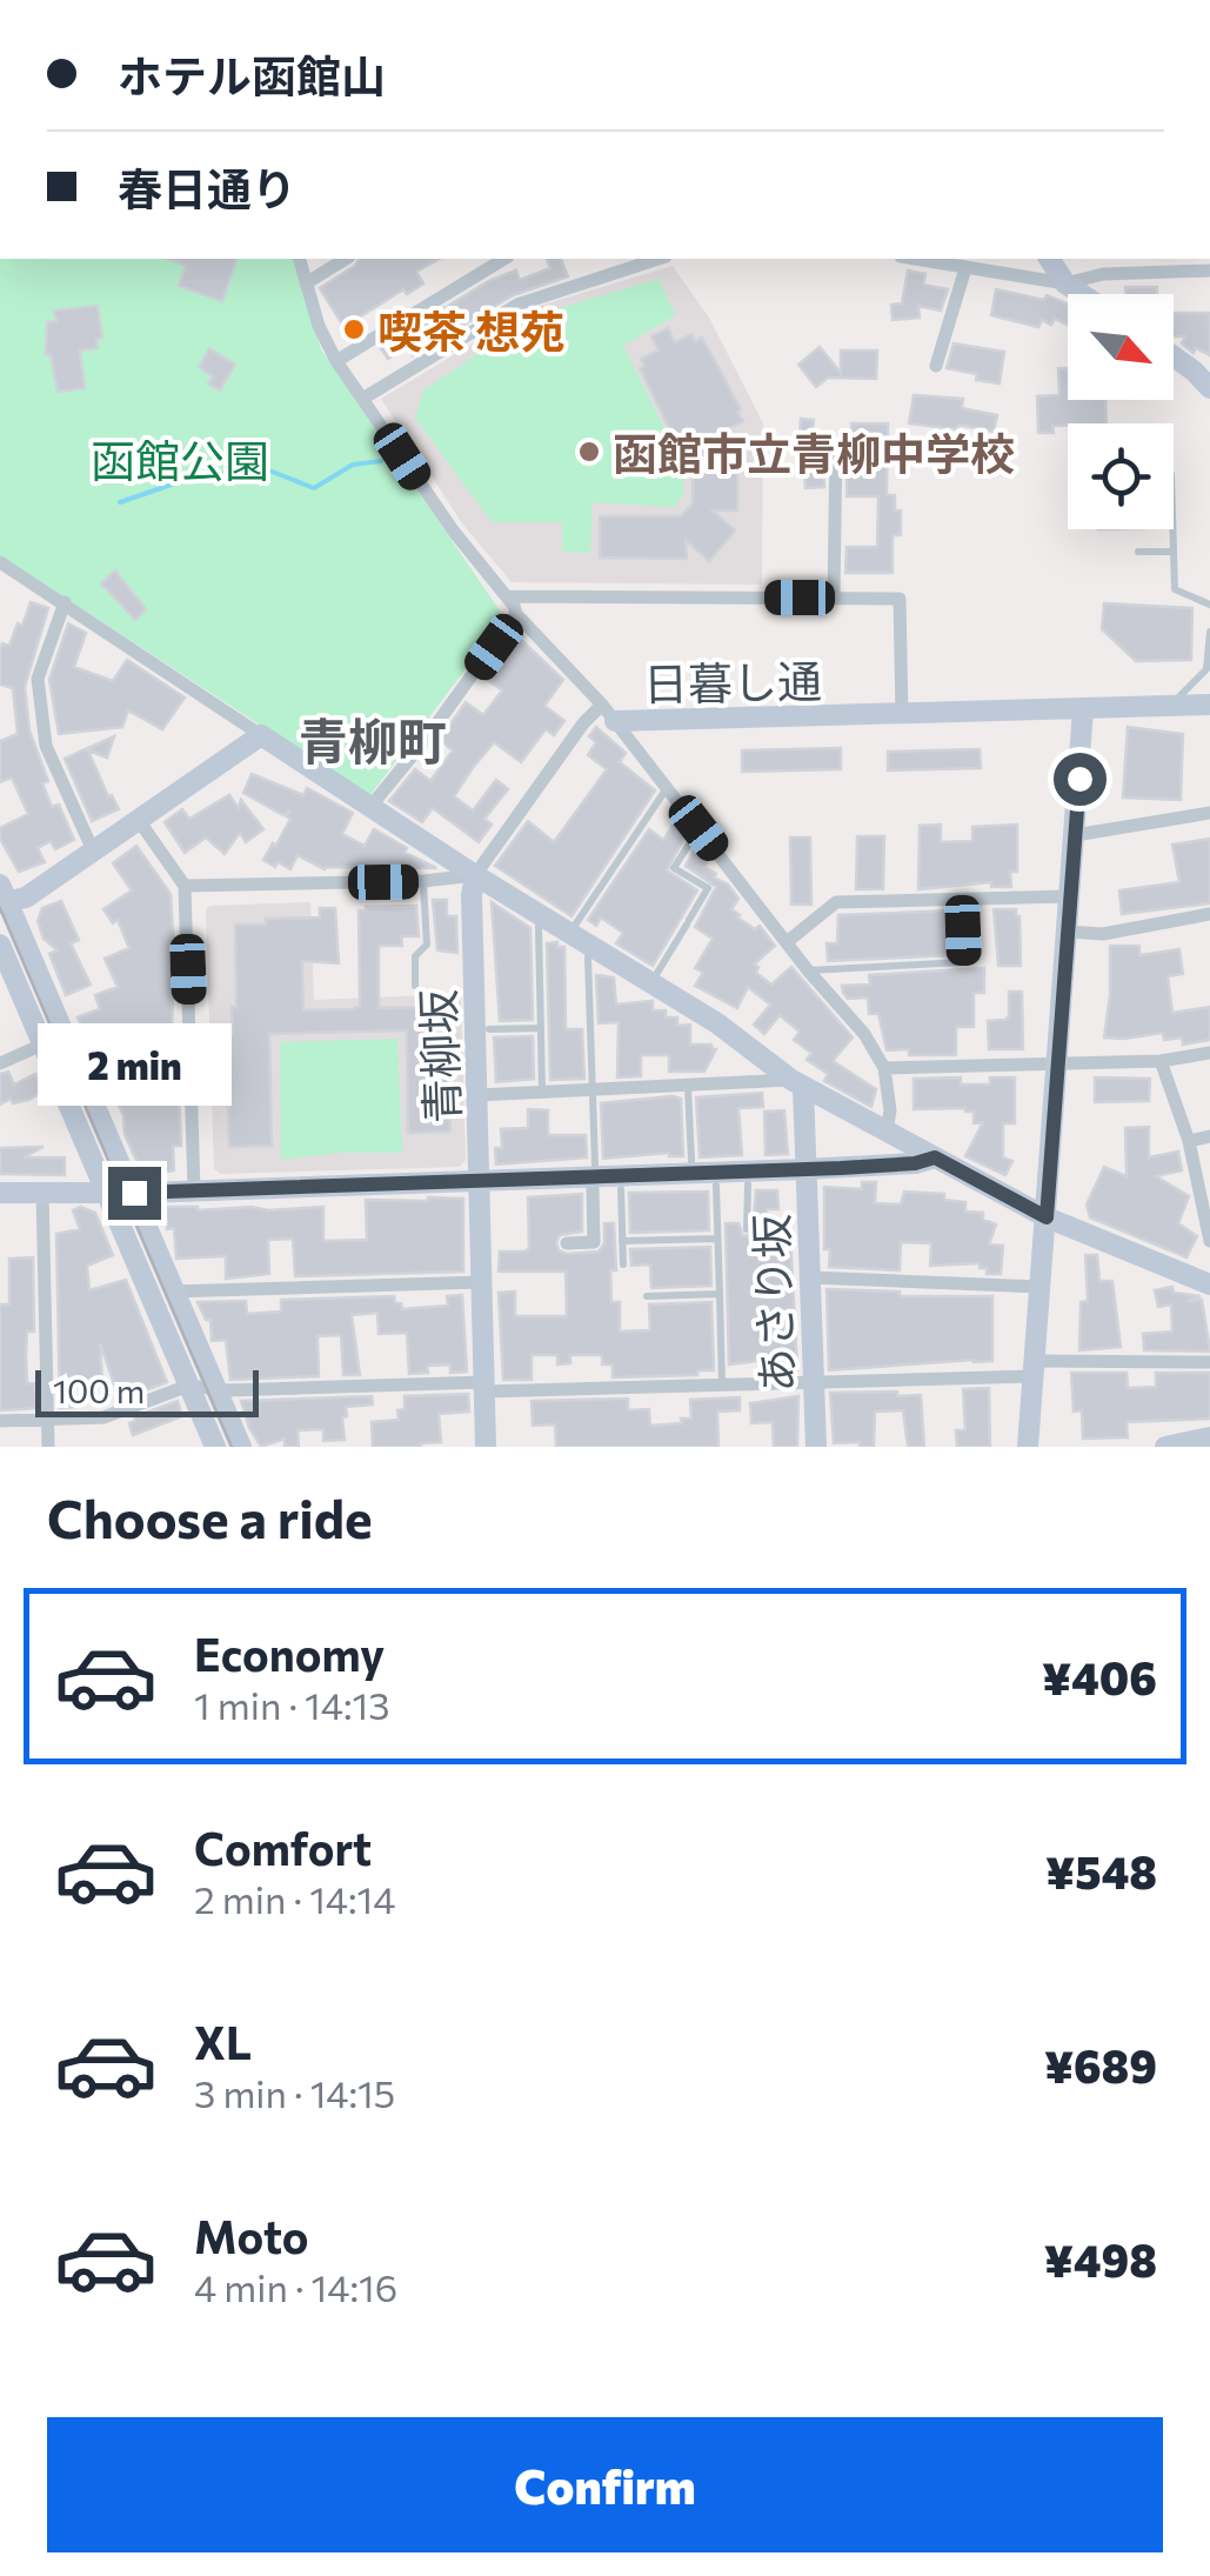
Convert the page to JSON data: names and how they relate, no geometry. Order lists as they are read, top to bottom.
{
  "streets": {
    "street": ["日暮し通", "青柳坂", "あさり坂"]
  },
  "districts": ["青柳町"],
  "parks": ["函館公園"],
  "places": ["喫茶 想苑", "函館市立青柳中学校"],
  "scale_bar": "100 m",
  "north": "bottom right",
  "page": {
    "banner": ["ホテル函館山", "春日通り"],
    "bubble": "2 min",
    "scale": "100 m",
    "heading": "Choose a ride",
    "list": [
      {
        "name": "Economy",
        "note": "1 min · 14:13",
        "value": "¥406"
      },
      {
        "name": "Comfort",
        "note": "2 min · 14:14",
        "value": "¥548"
      },
      {
        "name": "XL",
        "note": "3 min · 14:15",
        "value": "¥689"
      },
      {
        "name": "Moto",
        "note": "4 min · 14:16",
        "value": "¥498"
      }
    ],
    "buttons": "Confirm"
  }
}
